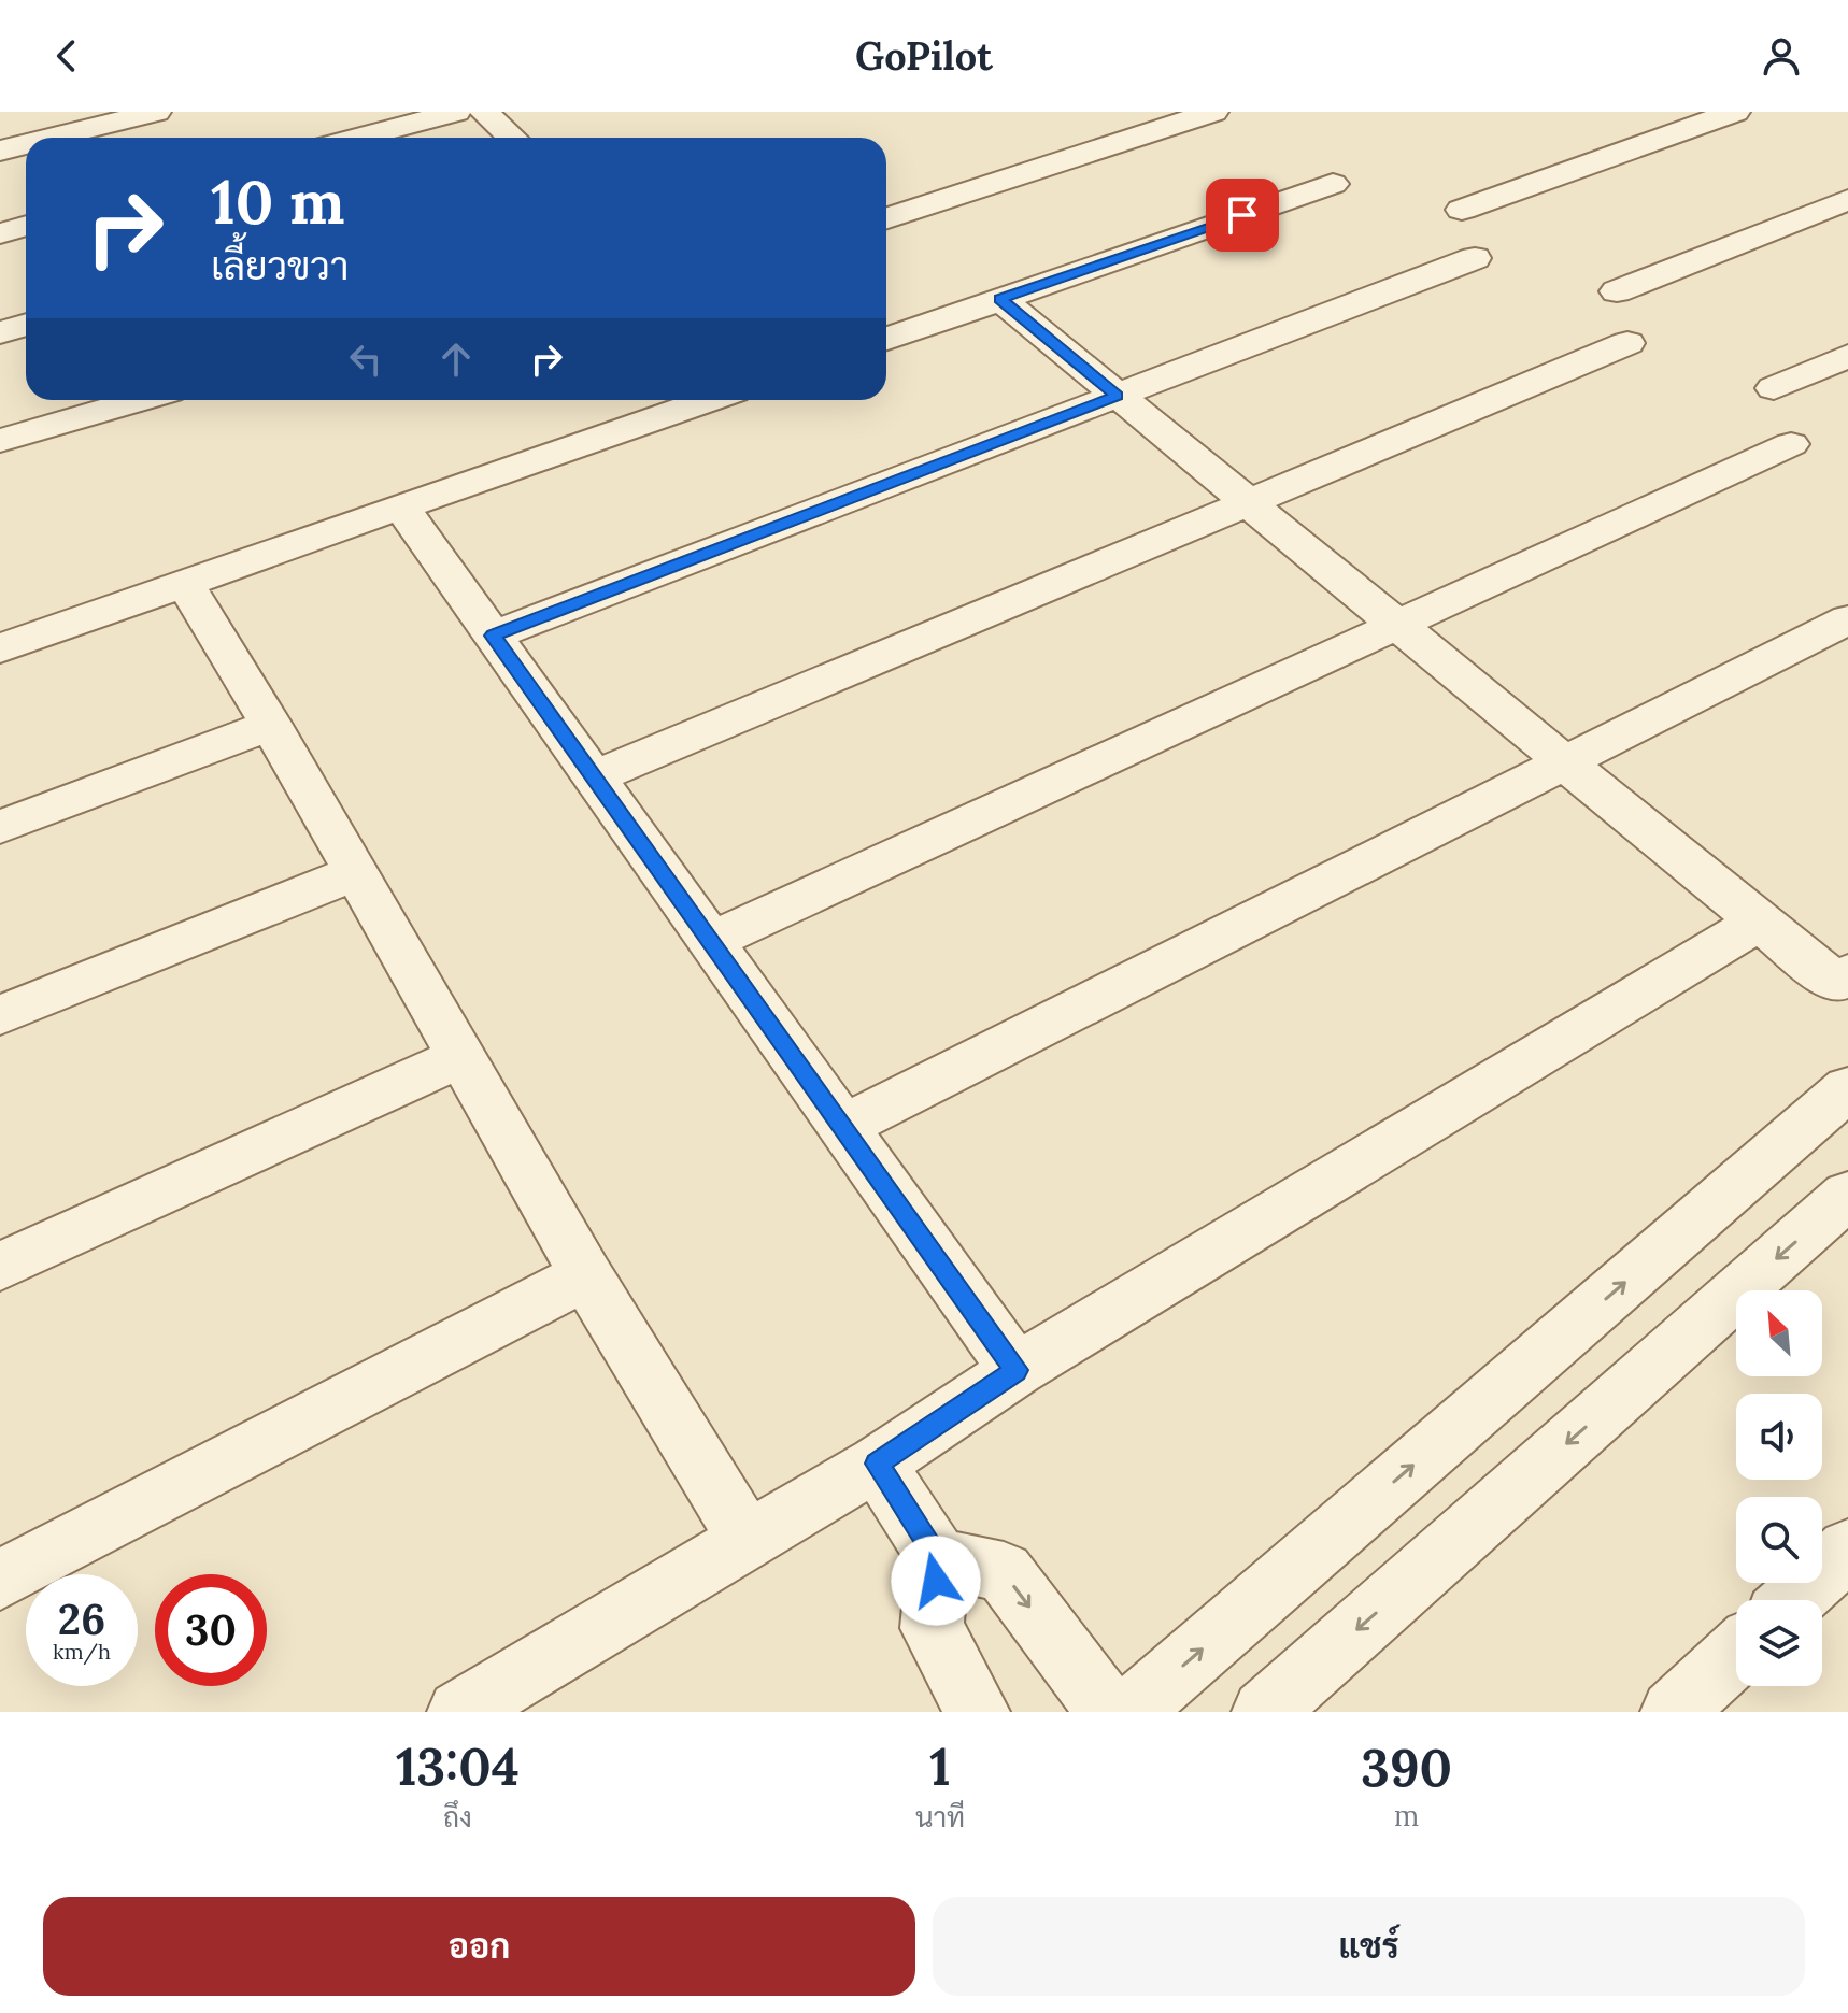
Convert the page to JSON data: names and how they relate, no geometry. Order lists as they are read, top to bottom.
{
  "north": "top left",
  "page": {
    "header": "GoPilot",
    "turn": ["10 m", "เลี้ยวขวา"],
    "speed": "26 km/h",
    "limit": "30",
    "eta": [
      "13:04",
      "ถึง",
      "1",
      "นาที",
      "390",
      "m"
    ],
    "buttons": ["ออก", "แชร์"]
  }
}
